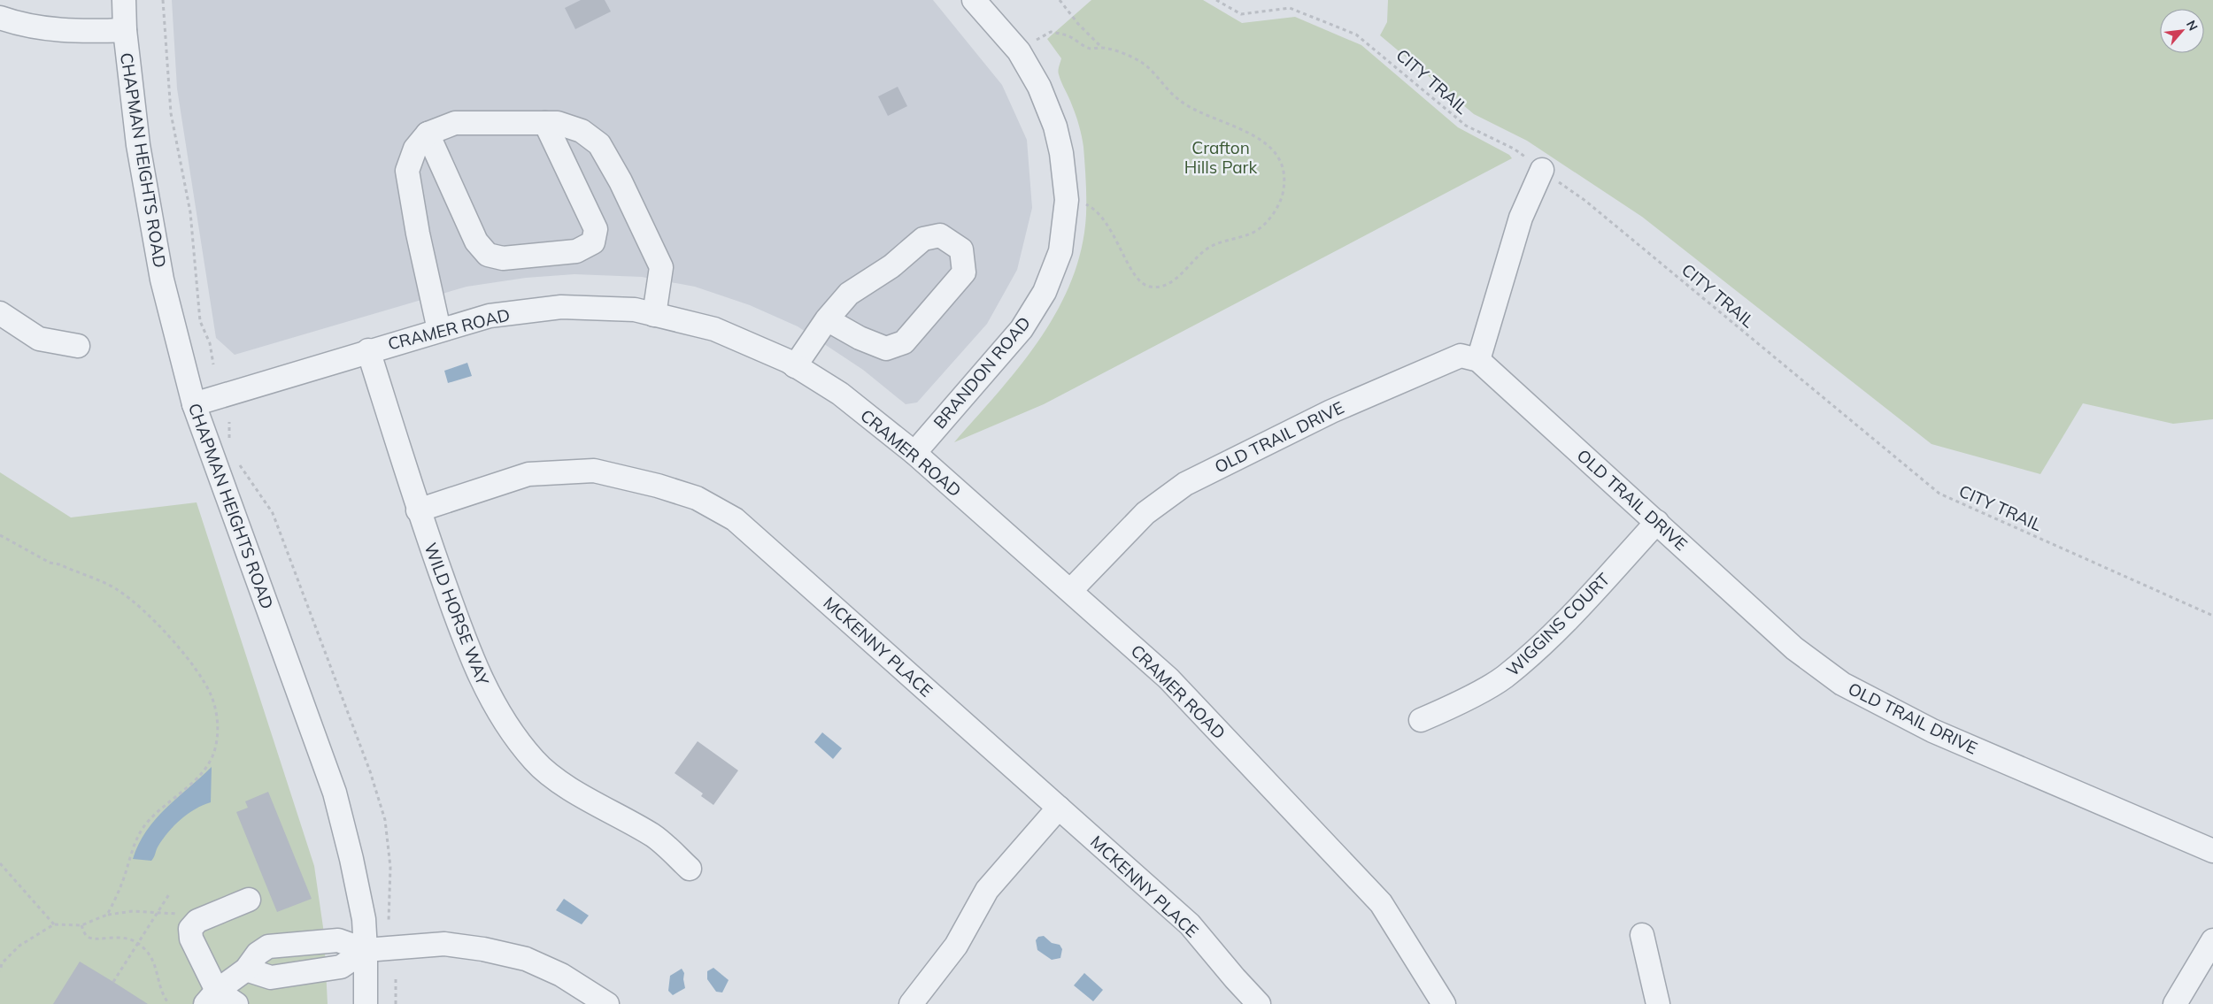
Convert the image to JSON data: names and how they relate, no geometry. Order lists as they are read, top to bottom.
{
  "streets": {
    "street": [
      "CHAPMAN HEIGHTS ROAD",
      "CRAMER ROAD",
      "BRANDON ROAD",
      "OLD TRAIL DRIVE",
      "WILD HORSE WAY",
      "WIGGINS COURT",
      "MCKENNY PLACE"
    ],
    "path": ["CITY TRAIL"]
  },
  "crossings": [
    ["CHAPMAN HEIGHTS ROAD", "CRAMER ROAD"],
    ["CRAMER ROAD", "BRANDON ROAD"],
    ["CRAMER ROAD", "OLD TRAIL DRIVE"],
    ["CRAMER ROAD", "WILD HORSE WAY"],
    ["OLD TRAIL DRIVE", "WIGGINS COURT"],
    ["WILD HORSE WAY", "MCKENNY PLACE"]
  ],
  "parks": ["Crafton Hills Park"],
  "north": "top right"
}
